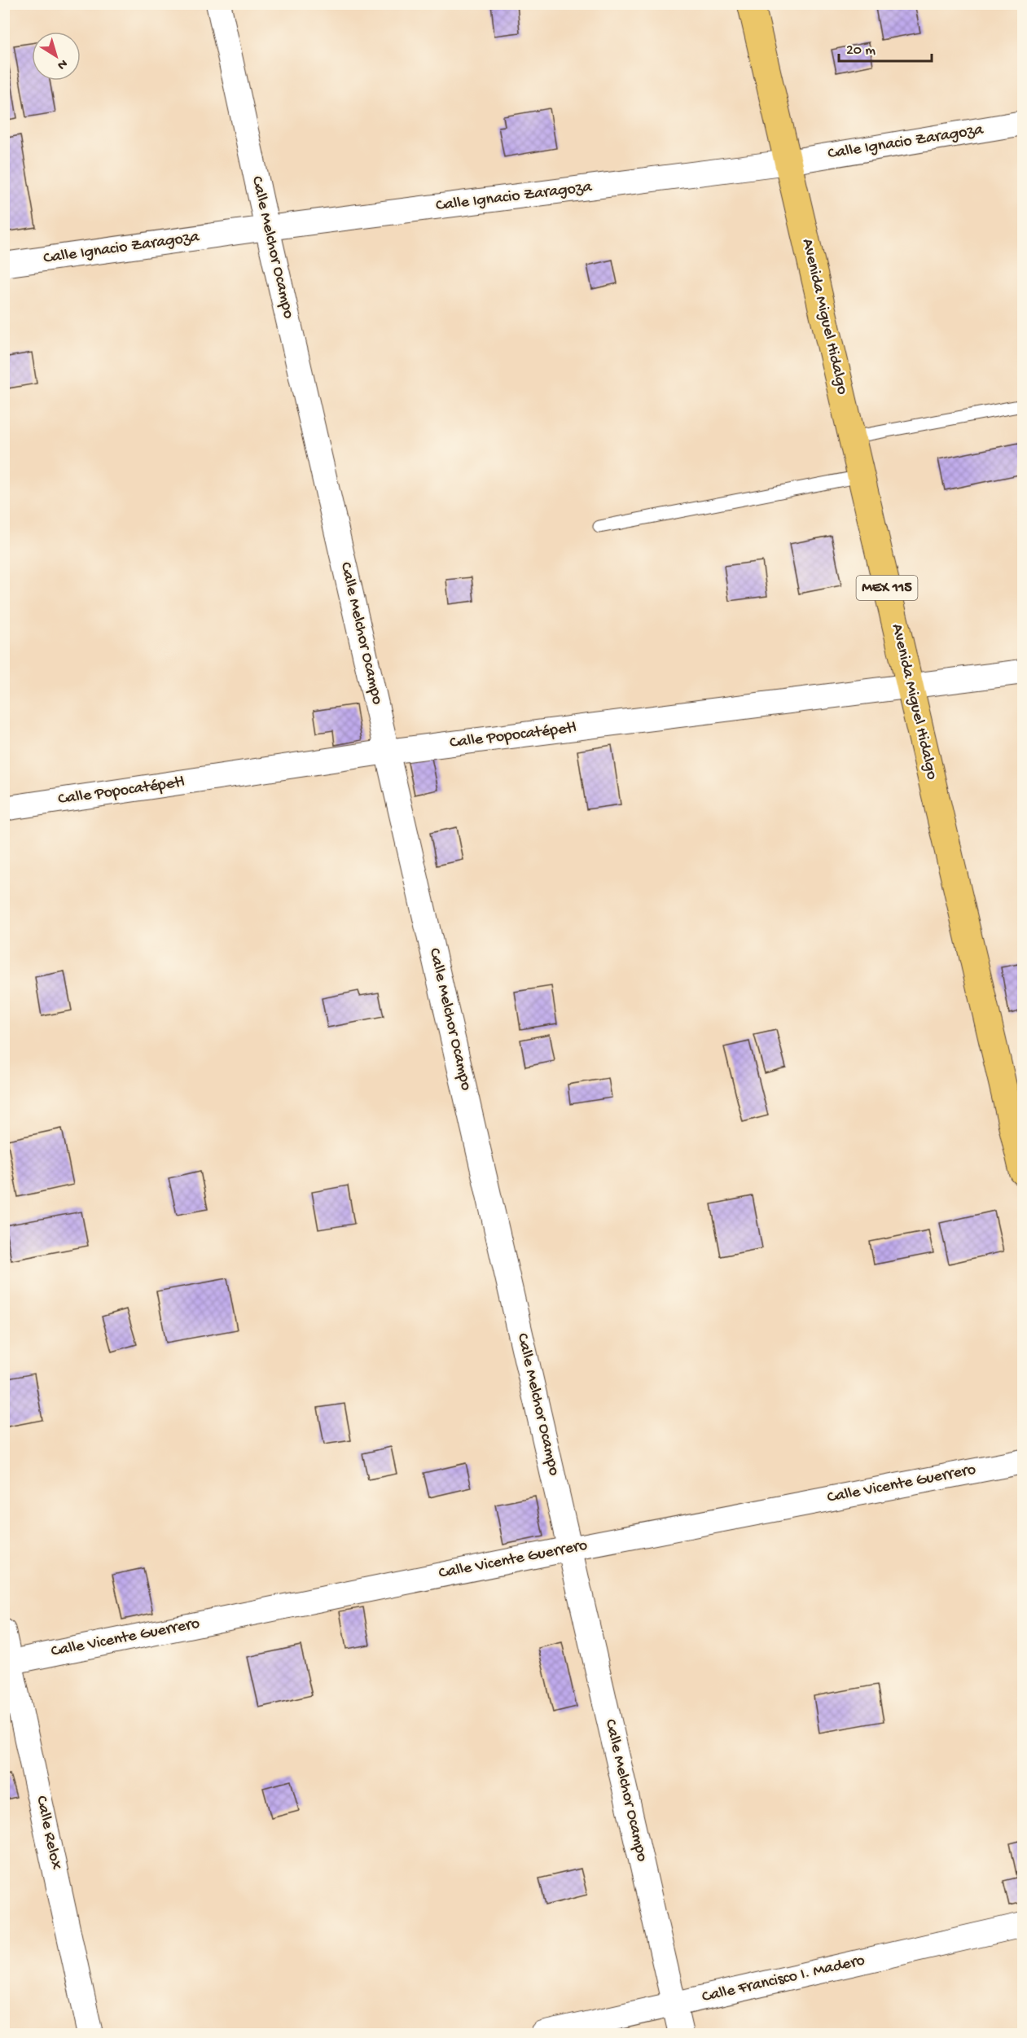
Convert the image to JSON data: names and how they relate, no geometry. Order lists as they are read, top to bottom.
{
  "streets": {
    "main road": ["Avenida Miguel Hidalgo", "MEX 115"],
    "street": [
      "Calle Ignacio Zaragoza",
      "Calle Melchor Ocampo",
      "Calle Popocatépetl",
      "Calle Vicente Guerrero",
      "Calle Relox",
      "Calle Francisco I. Madero"
    ]
  },
  "crossings": [
    ["Calle Ignacio Zaragoza", "Calle Melchor Ocampo"],
    ["Calle Ignacio Zaragoza", "Avenida Miguel Hidalgo"],
    ["Calle Melchor Ocampo", "Calle Popocatépetl"],
    ["Calle Melchor Ocampo", "Calle Vicente Guerrero"],
    ["Calle Melchor Ocampo", "Calle Francisco I. Madero"],
    ["Avenida Miguel Hidalgo", "Calle Popocatépetl"],
    ["Calle Vicente Guerrero", "Calle Relox"]
  ],
  "scale_bar": "20 m",
  "north": "bottom right"
}
